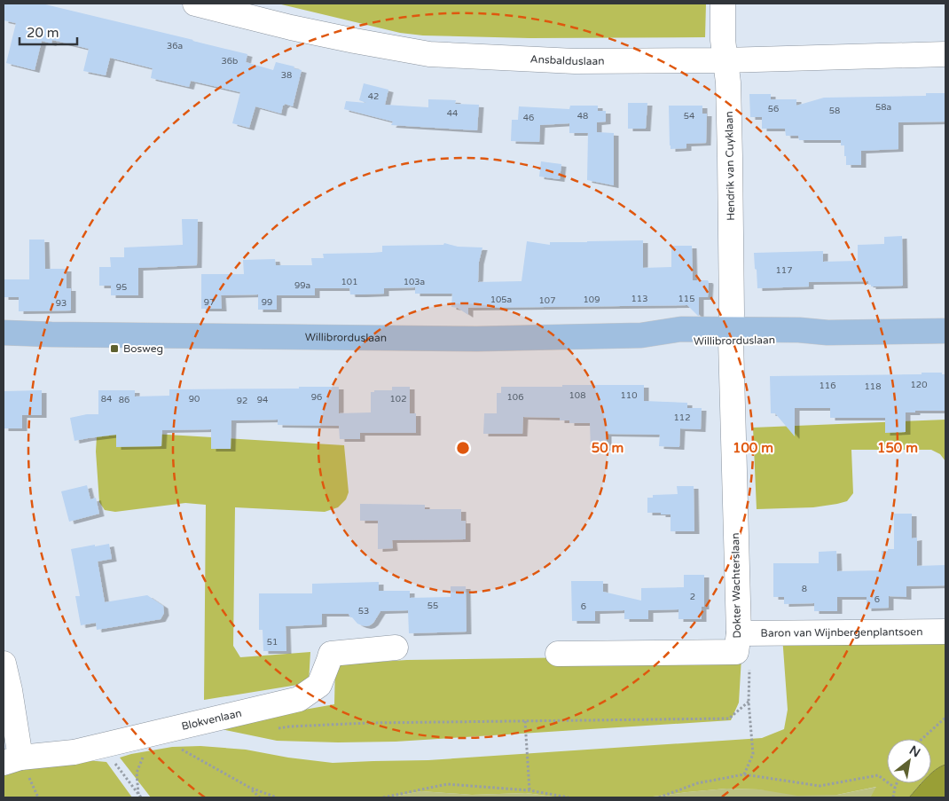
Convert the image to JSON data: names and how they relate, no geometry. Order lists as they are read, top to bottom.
{
  "streets": {
    "main road": ["Willibrorduslaan"],
    "street": [
      "Ansbalduslaan",
      "Hendrik van Cuyklaan",
      "Dokter Wachterslaan",
      "Baron van Wijnbergenplantsoen",
      "Blokvenlaan"
    ]
  },
  "crossings": [
    ["Ansbalduslaan", "Hendrik van Cuyklaan"],
    ["Hendrik van Cuyklaan", "Willibrorduslaan"],
    ["Hendrik van Cuyklaan", "Dokter Wachterslaan"],
    ["Willibrorduslaan", "Dokter Wachterslaan"],
    ["Dokter Wachterslaan", "Baron van Wijnbergenplantsoen"]
  ],
  "places": {
    "transit": ["Bosweg"]
  },
  "house_numbers": [
    "36a",
    "36b",
    "38",
    "42",
    "58a",
    "56",
    "58",
    "44",
    "48",
    "54",
    "46",
    "117",
    "101",
    "103a",
    "99a",
    "95",
    "113",
    "115",
    "105a",
    "109",
    "107",
    "97",
    "99",
    "93",
    "120",
    "116",
    "118",
    "108",
    "110",
    "96",
    "106",
    "84",
    "90",
    "102",
    "86",
    "94",
    "92",
    "112",
    "8",
    "2",
    "6",
    "55",
    "6",
    "53",
    "51"
  ],
  "scale_bar": "20 m",
  "north": "top right",
  "rings": ["50 m", "100 m", "150 m"]
}
